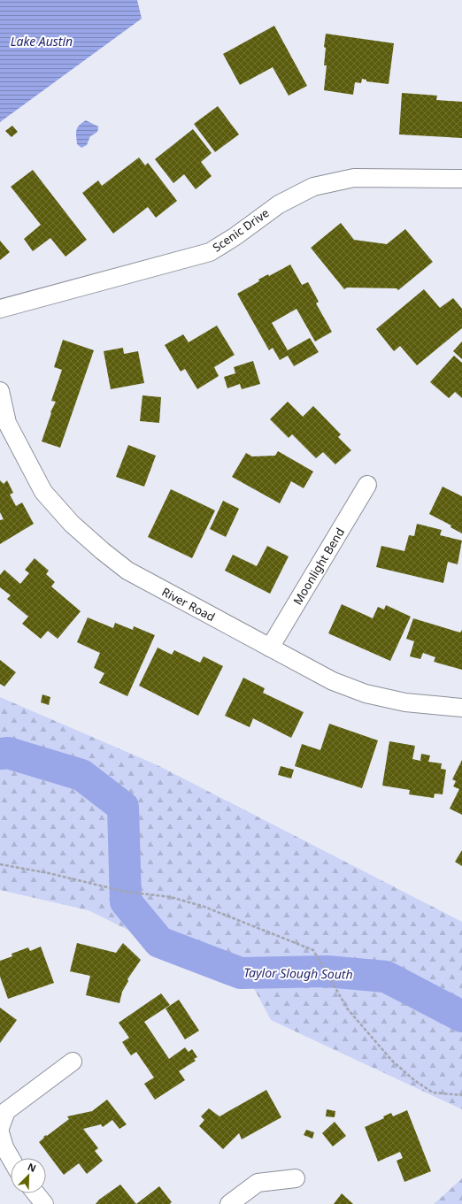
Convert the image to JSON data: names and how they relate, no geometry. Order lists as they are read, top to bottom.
{
  "streets": {
    "street": ["Scenic Drive", "Moonlight Bend", "River Road"]
  },
  "crossings": [
    ["Moonlight Bend", "River Road"]
  ],
  "water": ["Lake Austin", "Taylor Slough South"],
  "north": "top right"
}
